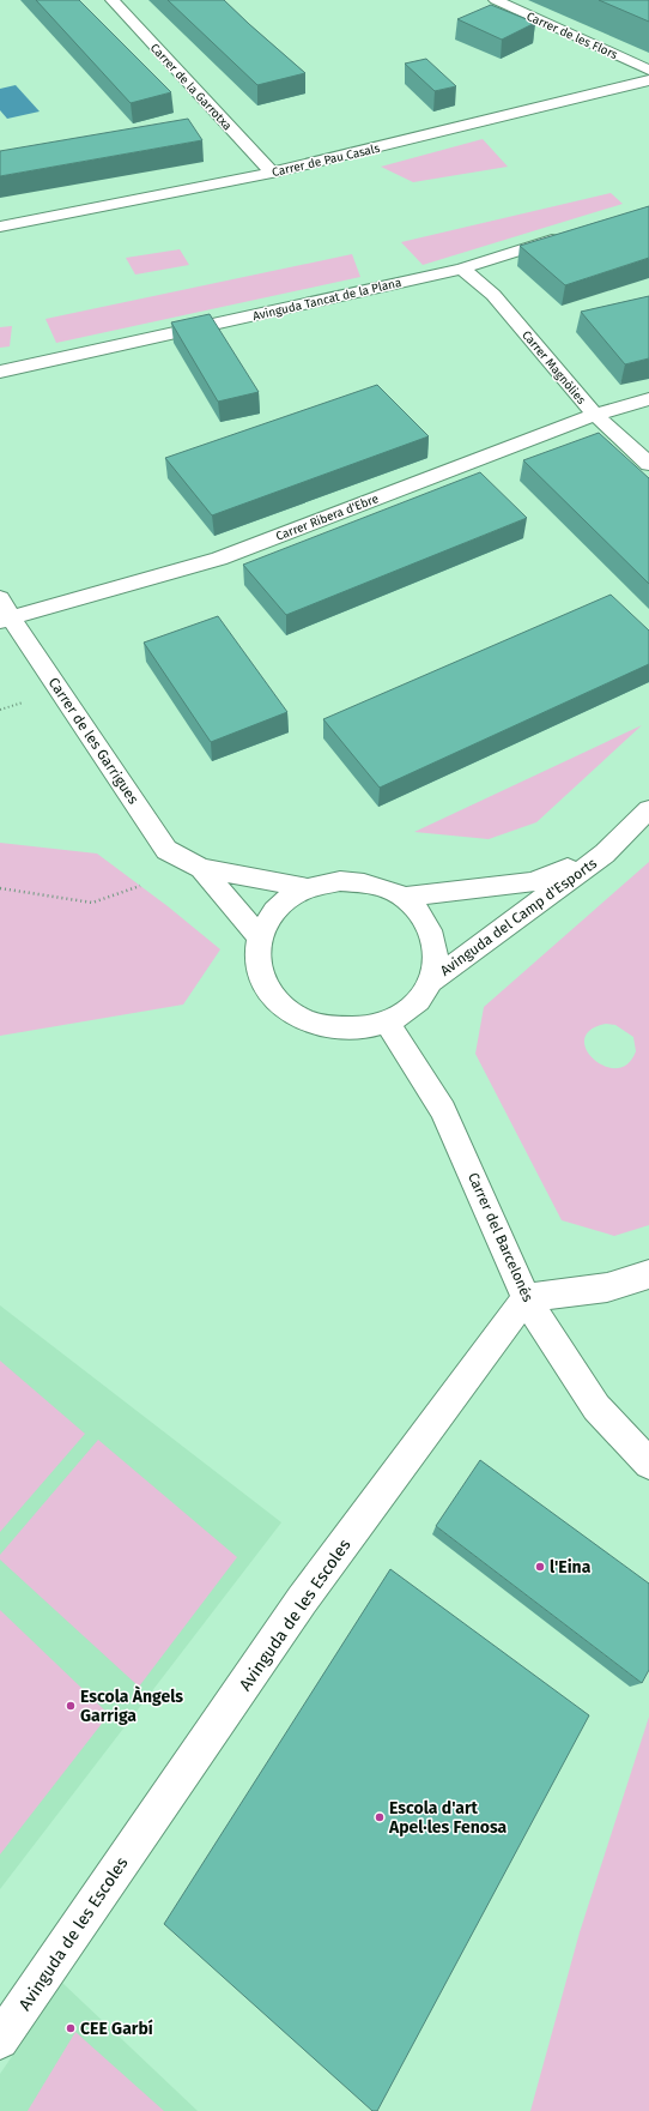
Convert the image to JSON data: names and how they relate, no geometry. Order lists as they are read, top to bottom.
{
  "streets": {
    "street": [
      "Carrer de les Flors",
      "Carrer de la Garrotxa",
      "Carrer de Pau Casals",
      "Avinguda Tancat de la Plana",
      "Carrer Magnòlies",
      "Carrer Ribera d'Ebre",
      "Carrer de les Garrigues",
      "Avinguda del Camp d'Esports",
      "Carrer del Barcelonés",
      "Avinguda de les Escoles"
    ]
  },
  "crossings": [
    ["Carrer de la Garrotxa", "Carrer de Pau Casals"],
    ["Avinguda Tancat de la Plana", "Carrer Magnòlies"],
    ["Carrer Magnòlies", "Carrer Ribera d'Ebre"],
    ["Carrer Ribera d'Ebre", "Carrer de les Garrigues"],
    ["Carrer de les Garrigues", "Avinguda del Camp d'Esports"],
    ["Carrer de les Garrigues", "Carrer del Barcelonés"],
    ["Avinguda del Camp d'Esports", "Carrer del Barcelonés"],
    ["Carrer del Barcelonés", "Avinguda de les Escoles"]
  ],
  "places": [
    "l'Eina",
    "Escola Àngels Garriga",
    "Escola d'art Apel·les Fenosa",
    "CEE Garbí"
  ]
}
